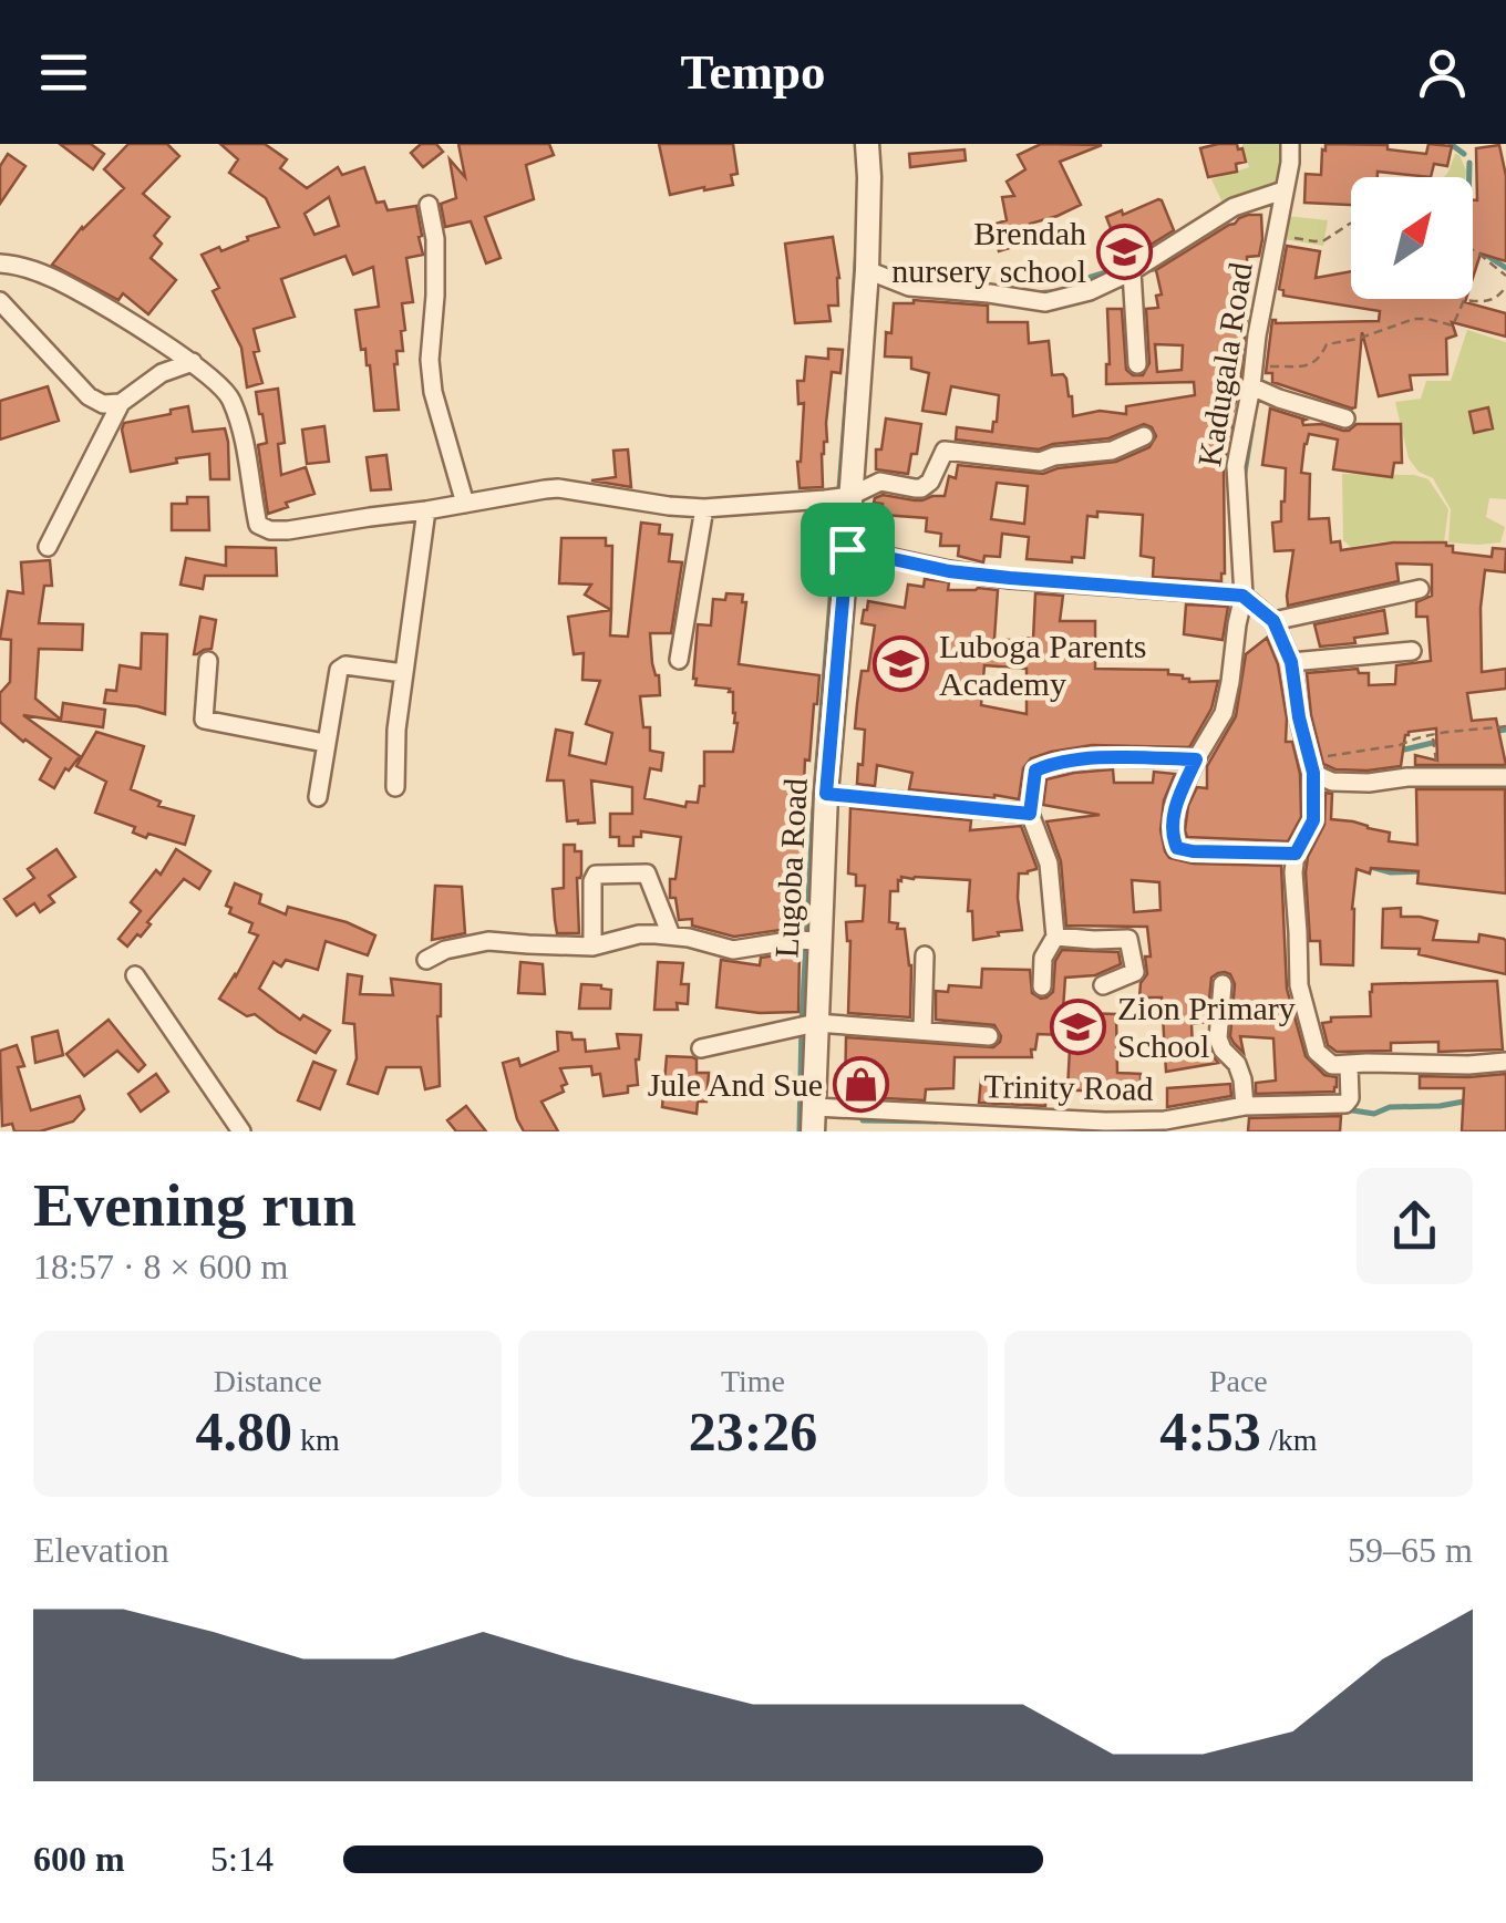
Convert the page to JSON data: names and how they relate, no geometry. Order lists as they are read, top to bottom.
{
  "streets": {
    "street": ["Kadugala Road", "Lugoba Road", "Trinity Road"]
  },
  "crossings": [
    ["Lugoba Road", "Trinity Road"]
  ],
  "places": {
    "school or university": ["Brendah nursery school", "Luboga Parents Academy", "Zion Primary School"],
    "shop": ["Jule And Sue"]
  },
  "north": "top right",
  "page": {
    "header": "Tempo",
    "heading": ["Evening run", "18:57 · 8 × 600 m"],
    "stats": [
      ["Distance", "4.80 km"],
      ["Time", "23:26"],
      ["Pace", "4:53 /km"]
    ],
    "chart": ["Elevation", "59–65 m"],
    "list": [
      {
        "name": "600 m",
        "note": "5:14"
      }
    ]
  }
}
